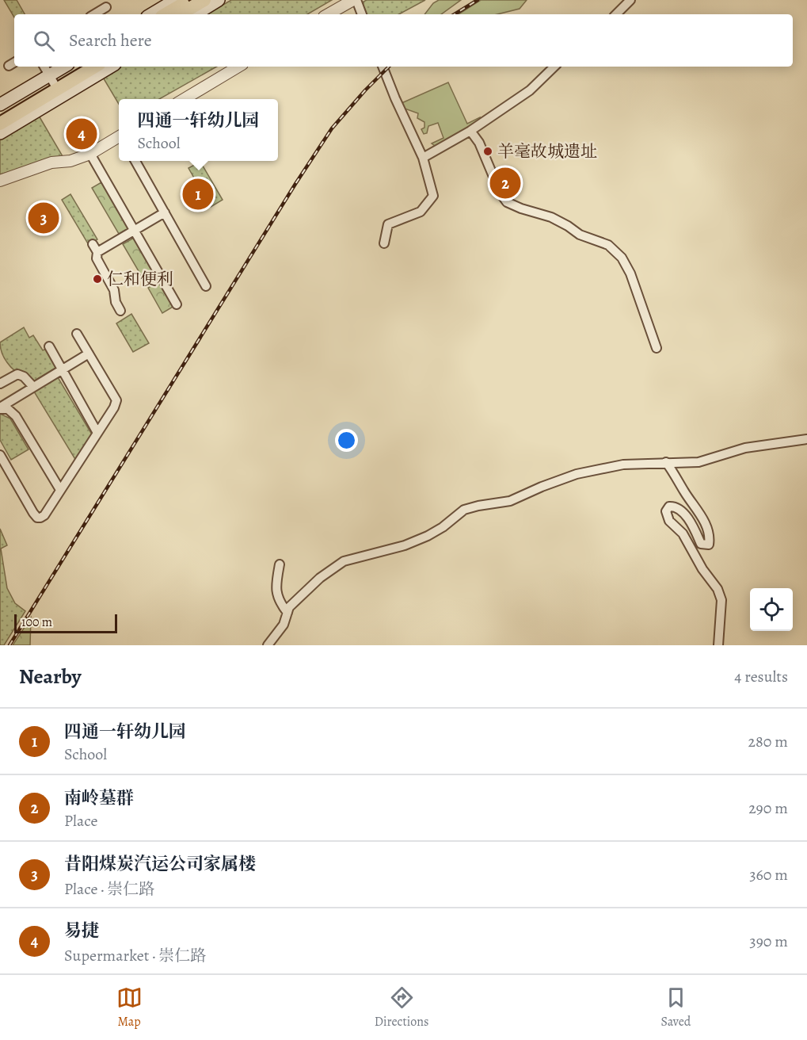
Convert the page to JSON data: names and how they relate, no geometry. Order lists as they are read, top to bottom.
{
  "places": ["羊毫故城遗址", "仁和便利"],
  "scale_bar": "100 m",
  "page": {
    "search": "Search here",
    "popup": ["四通一轩幼儿园", "School"],
    "pins": [
      "4",
      "2",
      "1",
      "3"
    ],
    "scale": "100 m",
    "heading": ["Nearby", "4 results"],
    "list": [
      {
        "mark": "1",
        "name": "四通一轩幼儿园",
        "note": "School",
        "value": "280 m"
      },
      {
        "mark": "2",
        "name": "南岭墓群",
        "note": "Place",
        "value": "290 m"
      },
      {
        "mark": "3",
        "name": "昔阳煤炭汽运公司家属楼",
        "note": "Place · 崇仁路",
        "value": "360 m"
      },
      {
        "mark": "4",
        "name": "易捷",
        "note": "Supermarket · 崇仁路",
        "value": "390 m"
      }
    ],
    "nav": ["Map", "Directions", "Saved"]
  }
}
